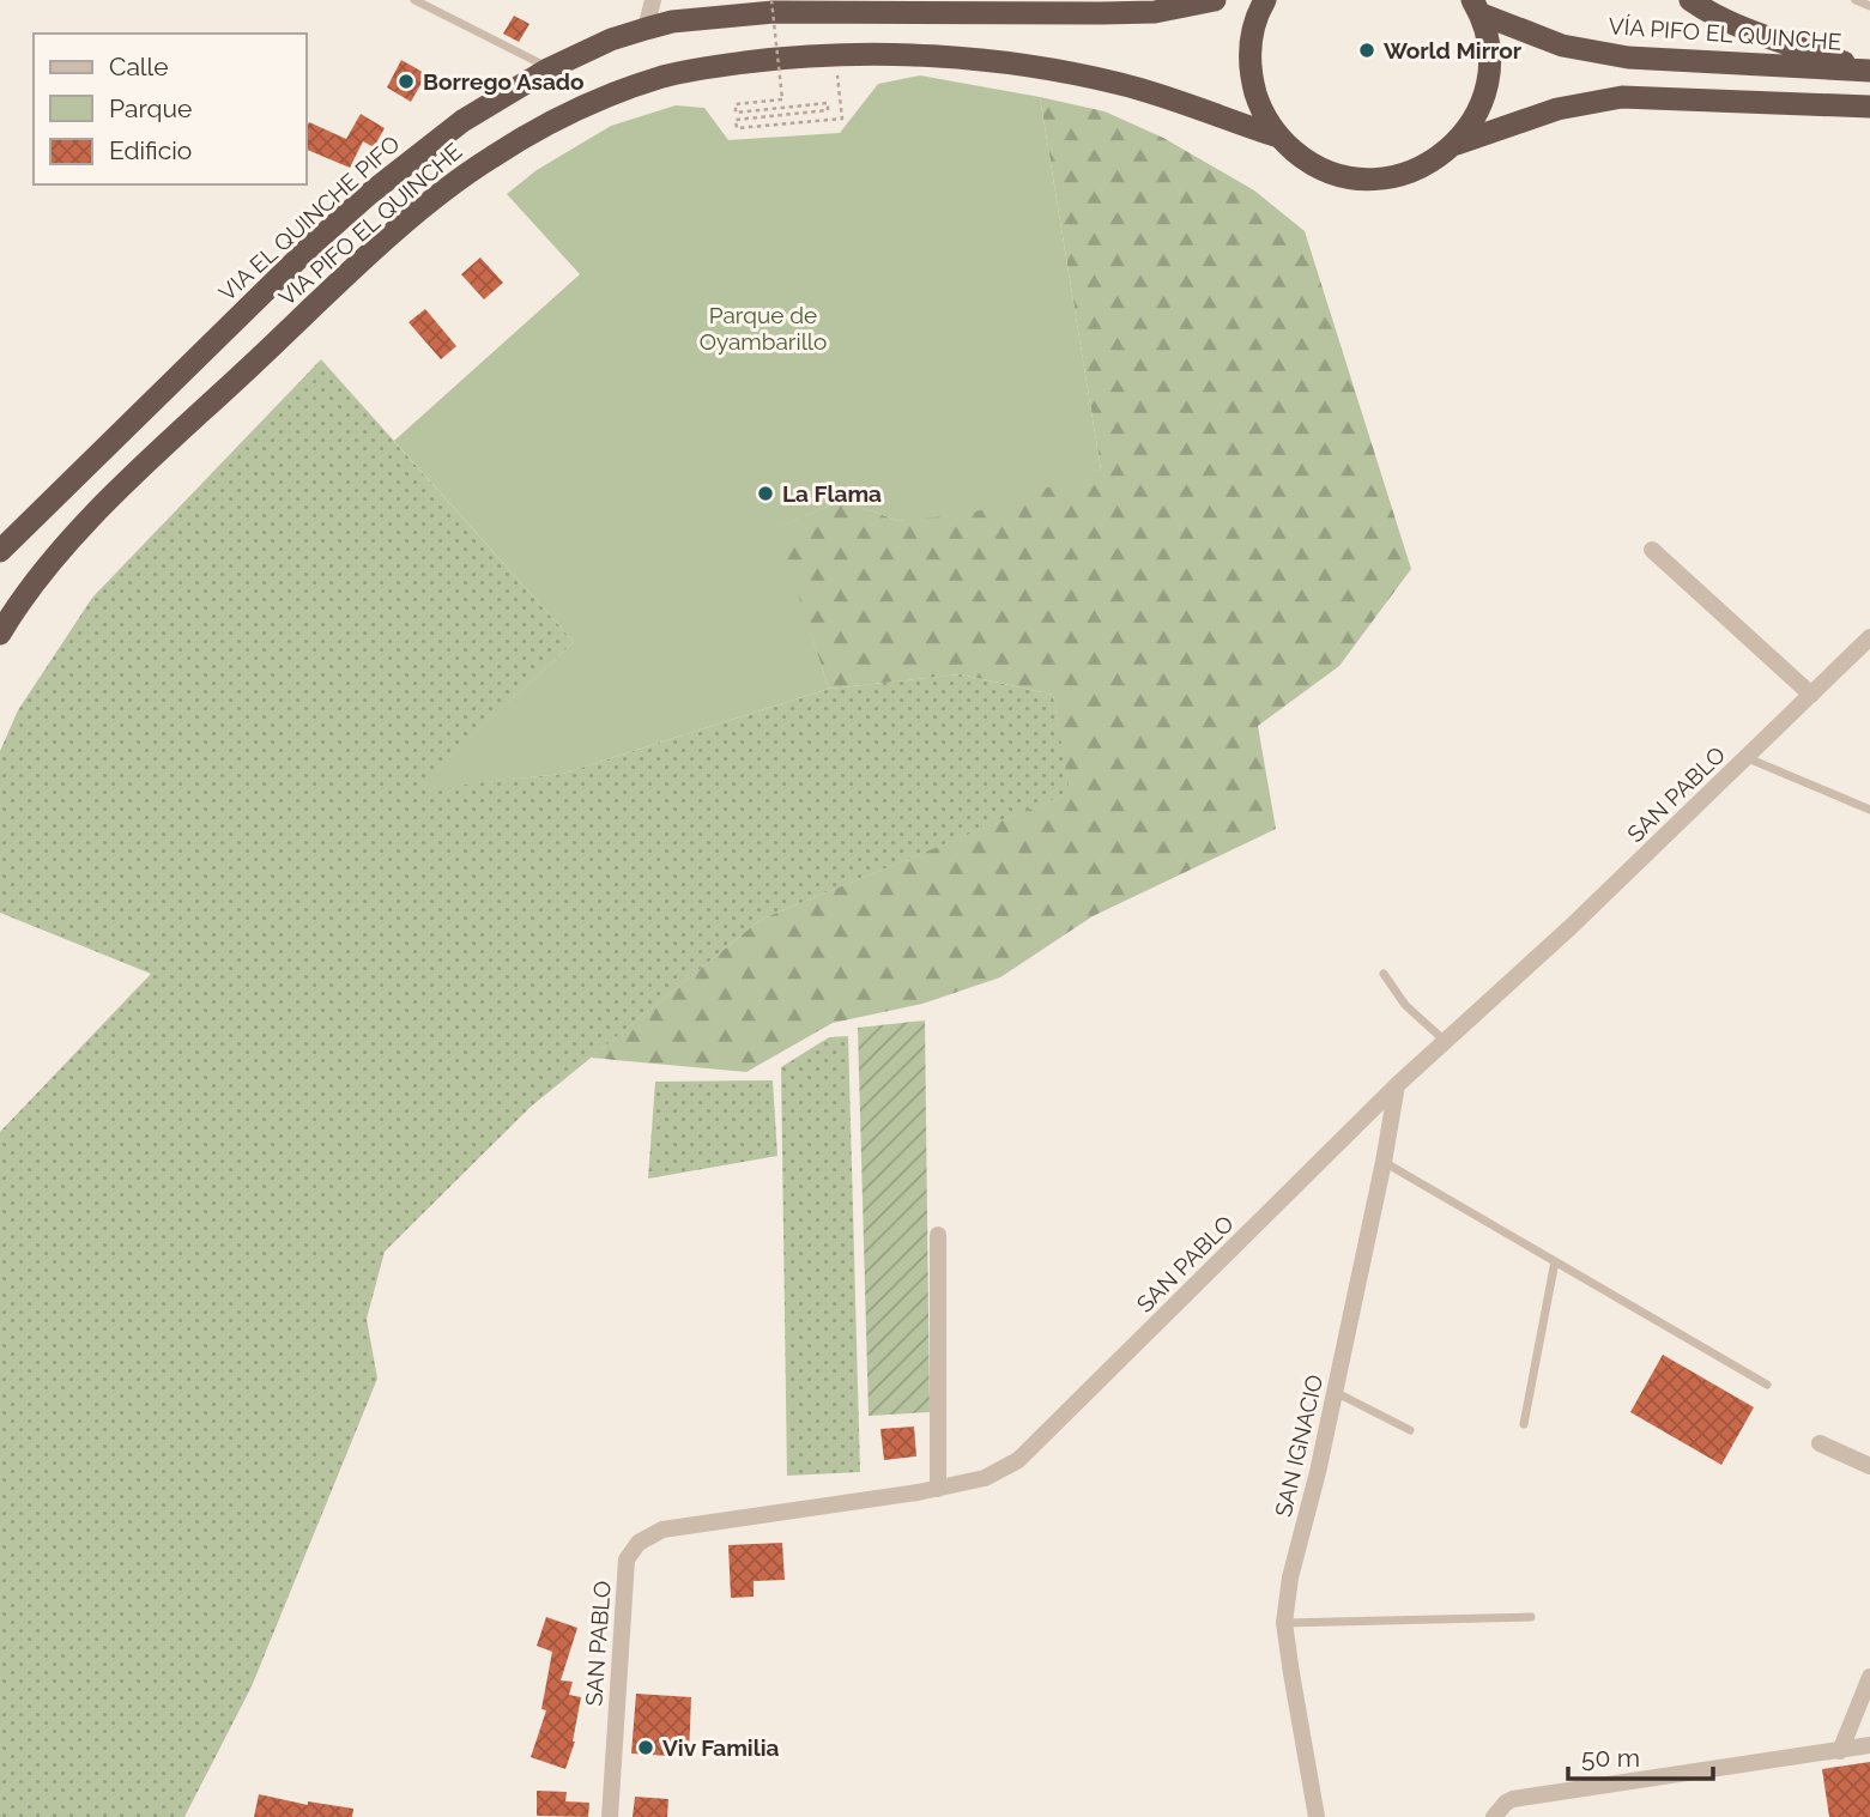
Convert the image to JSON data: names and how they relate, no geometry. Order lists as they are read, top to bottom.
{
  "streets": {
    "highway": ["VÍA PIFO EL QUINCHE", "VIA EL QUINCHE PIFO", "VIA PIFO EL QUINCHE"],
    "street": ["SAN PABLO", "SAN IGNACIO"]
  },
  "crossings": [
    ["SAN PABLO", "SAN IGNACIO"]
  ],
  "parks": ["Parque de Oyambarillo"],
  "places": [
    "World Mirror",
    "Borrego Asado",
    "La Flama",
    "Viv Familia"
  ],
  "legend": ["Calle", "Parque", "Edificio"],
  "scale_bar": "50 m"
}
